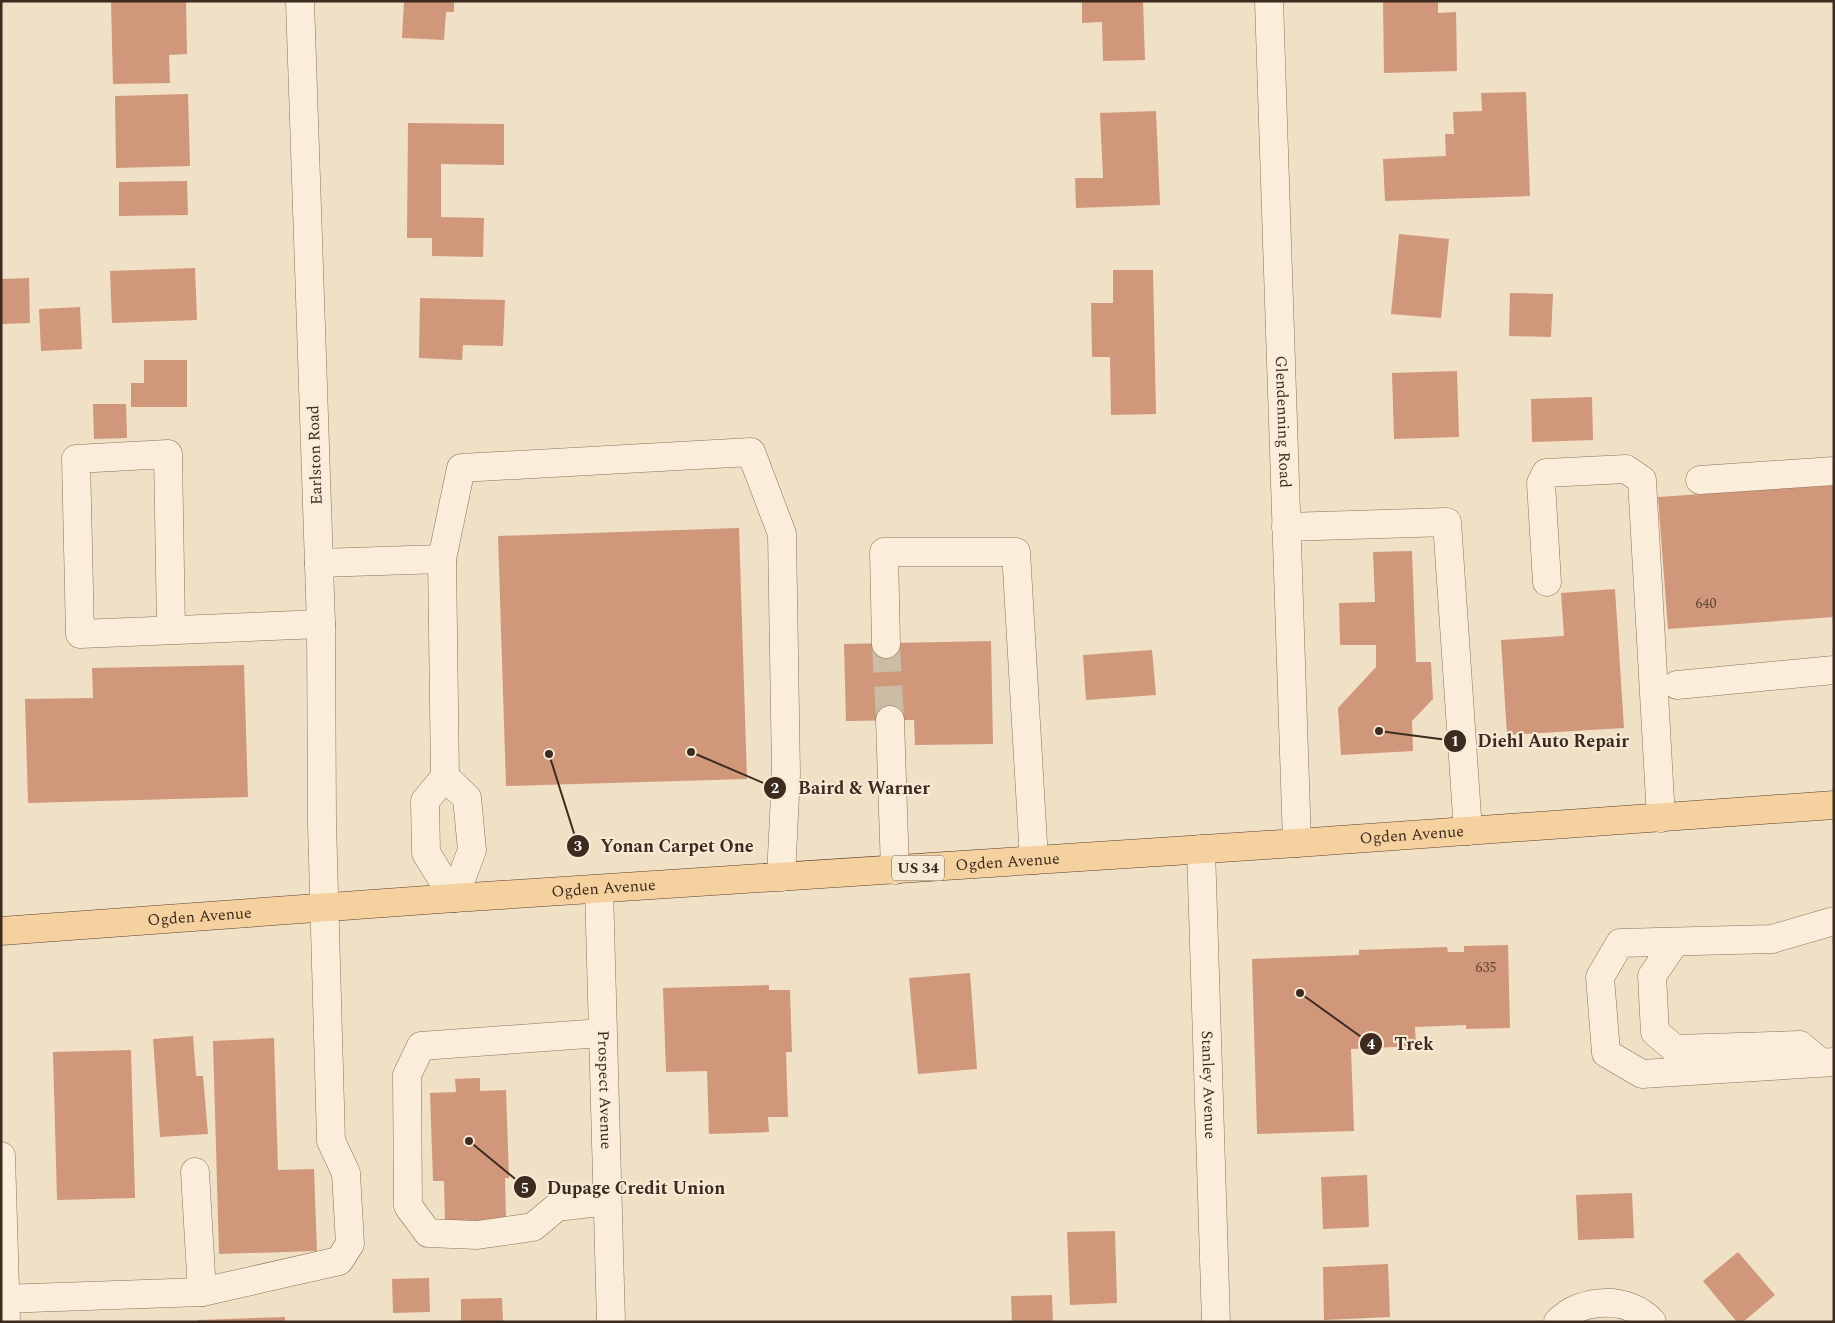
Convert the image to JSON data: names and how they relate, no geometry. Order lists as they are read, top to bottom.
{
  "streets": {
    "main road": ["Ogden Avenue", "US 34"],
    "street": [
      "Glendenning Road",
      "Earlston Road",
      "Stanley Avenue",
      "Prospect Avenue"
    ]
  },
  "crossings": [
    ["Glendenning Road", "Ogden Avenue"],
    ["Earlston Road", "Ogden Avenue"],
    ["Ogden Avenue", "Stanley Avenue"],
    ["Ogden Avenue", "Prospect Avenue"]
  ],
  "places": [
    "Diehl Auto Repair",
    "Baird & Warner",
    "Yonan Carpet One",
    "Trek",
    "Dupage Credit Union"
  ],
  "house_numbers": ["640", "635"]
}
